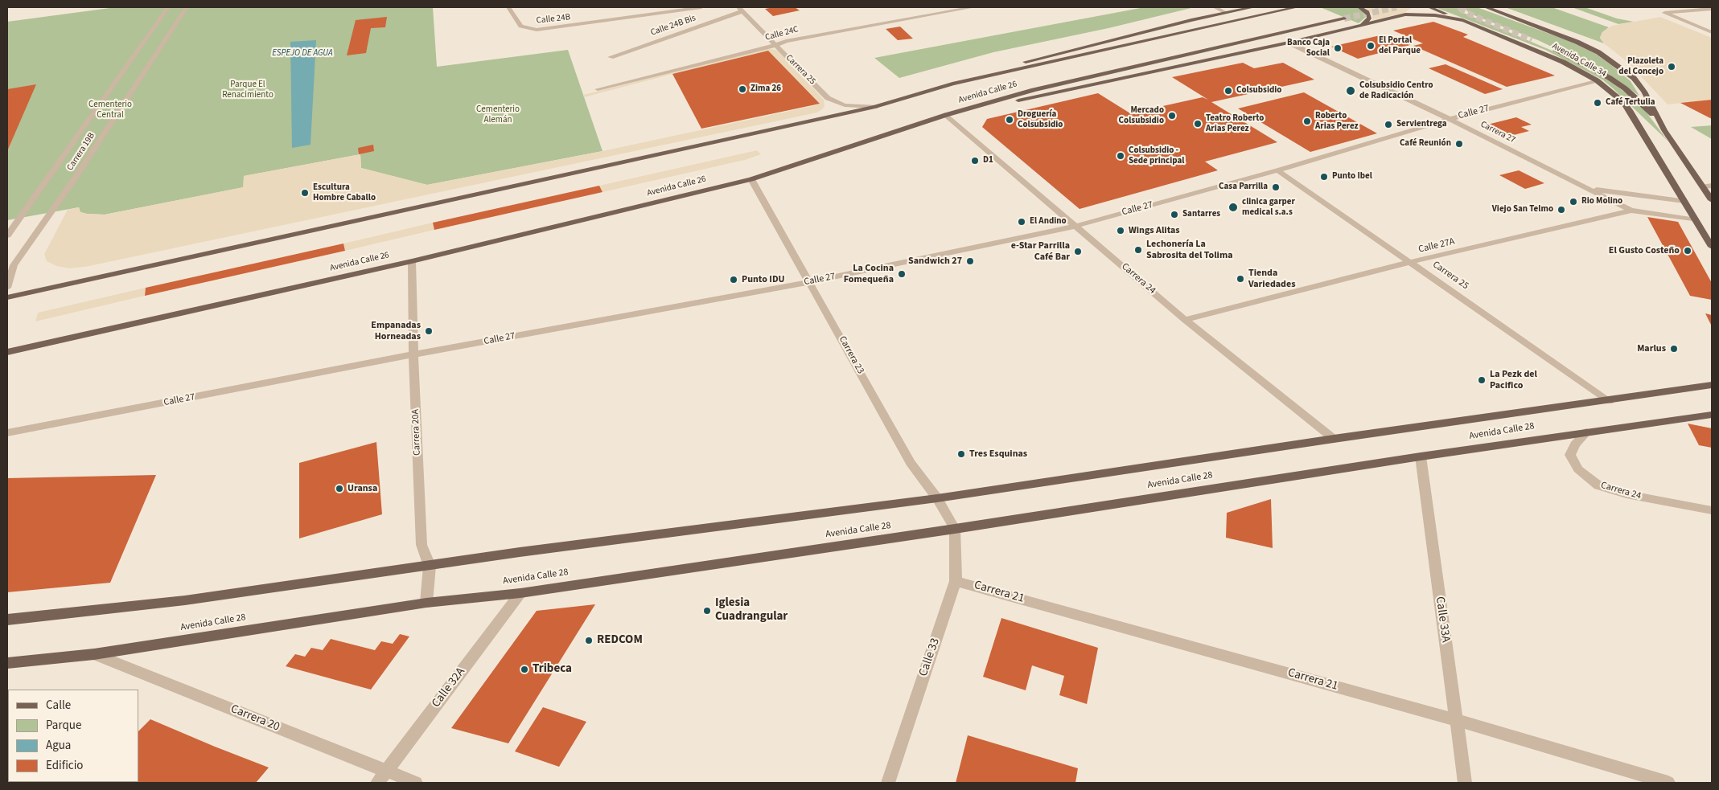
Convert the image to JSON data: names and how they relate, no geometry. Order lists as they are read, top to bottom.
{
  "streets": {
    "main road": ["Avenida Calle 34", "Avenida Calle 26", "Avenida Calle 28"],
    "street": [
      "Calle 24B",
      "Calle 24B Bis",
      "Calle 24C",
      "Carrera 25",
      "Calle 27",
      "Carrera 27",
      "Carrera 19B",
      "Calle 27A",
      "Carrera 24",
      "Carrera 23",
      "Carrera 20A",
      "Carrera 21",
      "Calle 33A",
      "Calle 33",
      "Calle 32A",
      "Carrera 20"
    ]
  },
  "crossings": [
    ["Calle 24B Bis", "Carrera 25"],
    ["Calle 24C", "Carrera 25"],
    ["Avenida Calle 34", "Calle 27"],
    ["Avenida Calle 34", "Calle 27A"],
    ["Carrera 25", "Avenida Calle 26"],
    ["Carrera 25", "Calle 27"],
    ["Carrera 25", "Calle 27A"],
    ["Carrera 25", "Avenida Calle 28"],
    ["Avenida Calle 26", "Carrera 24"],
    ["Avenida Calle 26", "Carrera 23"],
    ["Avenida Calle 26", "Carrera 20A"],
    ["Calle 27", "Carrera 27"],
    ["Calle 27", "Carrera 24"],
    ["Calle 27", "Carrera 23"],
    ["Calle 27", "Carrera 20A"],
    ["Carrera 27", "Calle 27A"],
    ["Calle 27A", "Carrera 24"],
    ["Carrera 24", "Avenida Calle 28"],
    ["Carrera 23", "Avenida Calle 28"],
    ["Carrera 23", "Calle 33"],
    ["Avenida Calle 28", "Carrera 20A"],
    ["Avenida Calle 28", "Calle 33A"],
    ["Avenida Calle 28", "Calle 33"],
    ["Avenida Calle 28", "Calle 32A"],
    ["Avenida Calle 28", "Carrera 20"],
    ["Carrera 21", "Calle 33A"],
    ["Carrera 21", "Calle 33"],
    ["Calle 32A", "Carrera 20"]
  ],
  "water": ["ESPEJO DE AGUA"],
  "parks": ["Parque El Renacimiento", "Cementerio Central", "Cementerio Alemán"],
  "places": [
    "El Portal del Parque",
    "Banco Caja Social",
    "Plazoleta del Concejo",
    "Zima 26",
    "Colsubsidio",
    "Colsubsidio Centro de Radicación",
    "Café Tertulia",
    "Mercado Colsubsidio",
    "Droguería Colsubsidio",
    "Roberto Arias Perez",
    "Teatro Roberto Arias Perez",
    "Servientrega",
    "Café Reunión",
    "Colsubsidio - Sede principal",
    "D1",
    "Punto Ibel",
    "Casa Parrilla",
    "Escultura Hombre Caballo",
    "Rio Molino",
    "clinica garper medical s.a.s",
    "Viejo San Telmo",
    "Santarres",
    "El Andino",
    "Wings Alitas",
    "Lechonería La Sabrosita del Tolima",
    "El Gusto Costeño",
    "e-Star Parrilla Café Bar",
    "Sandwich 27",
    "La Cocina Fomequeña",
    "Tienda Variedades",
    "Punto IDU",
    "Empanadas Horneadas",
    "Marlus",
    "La Pezk del Pacifico",
    "Tres Esquinas",
    "Uransa",
    "Iglesia Cuadrangular",
    "REDCOM",
    "Tribeca"
  ],
  "legend": [
    "Calle",
    "Parque",
    "Agua",
    "Edificio"
  ]
}
